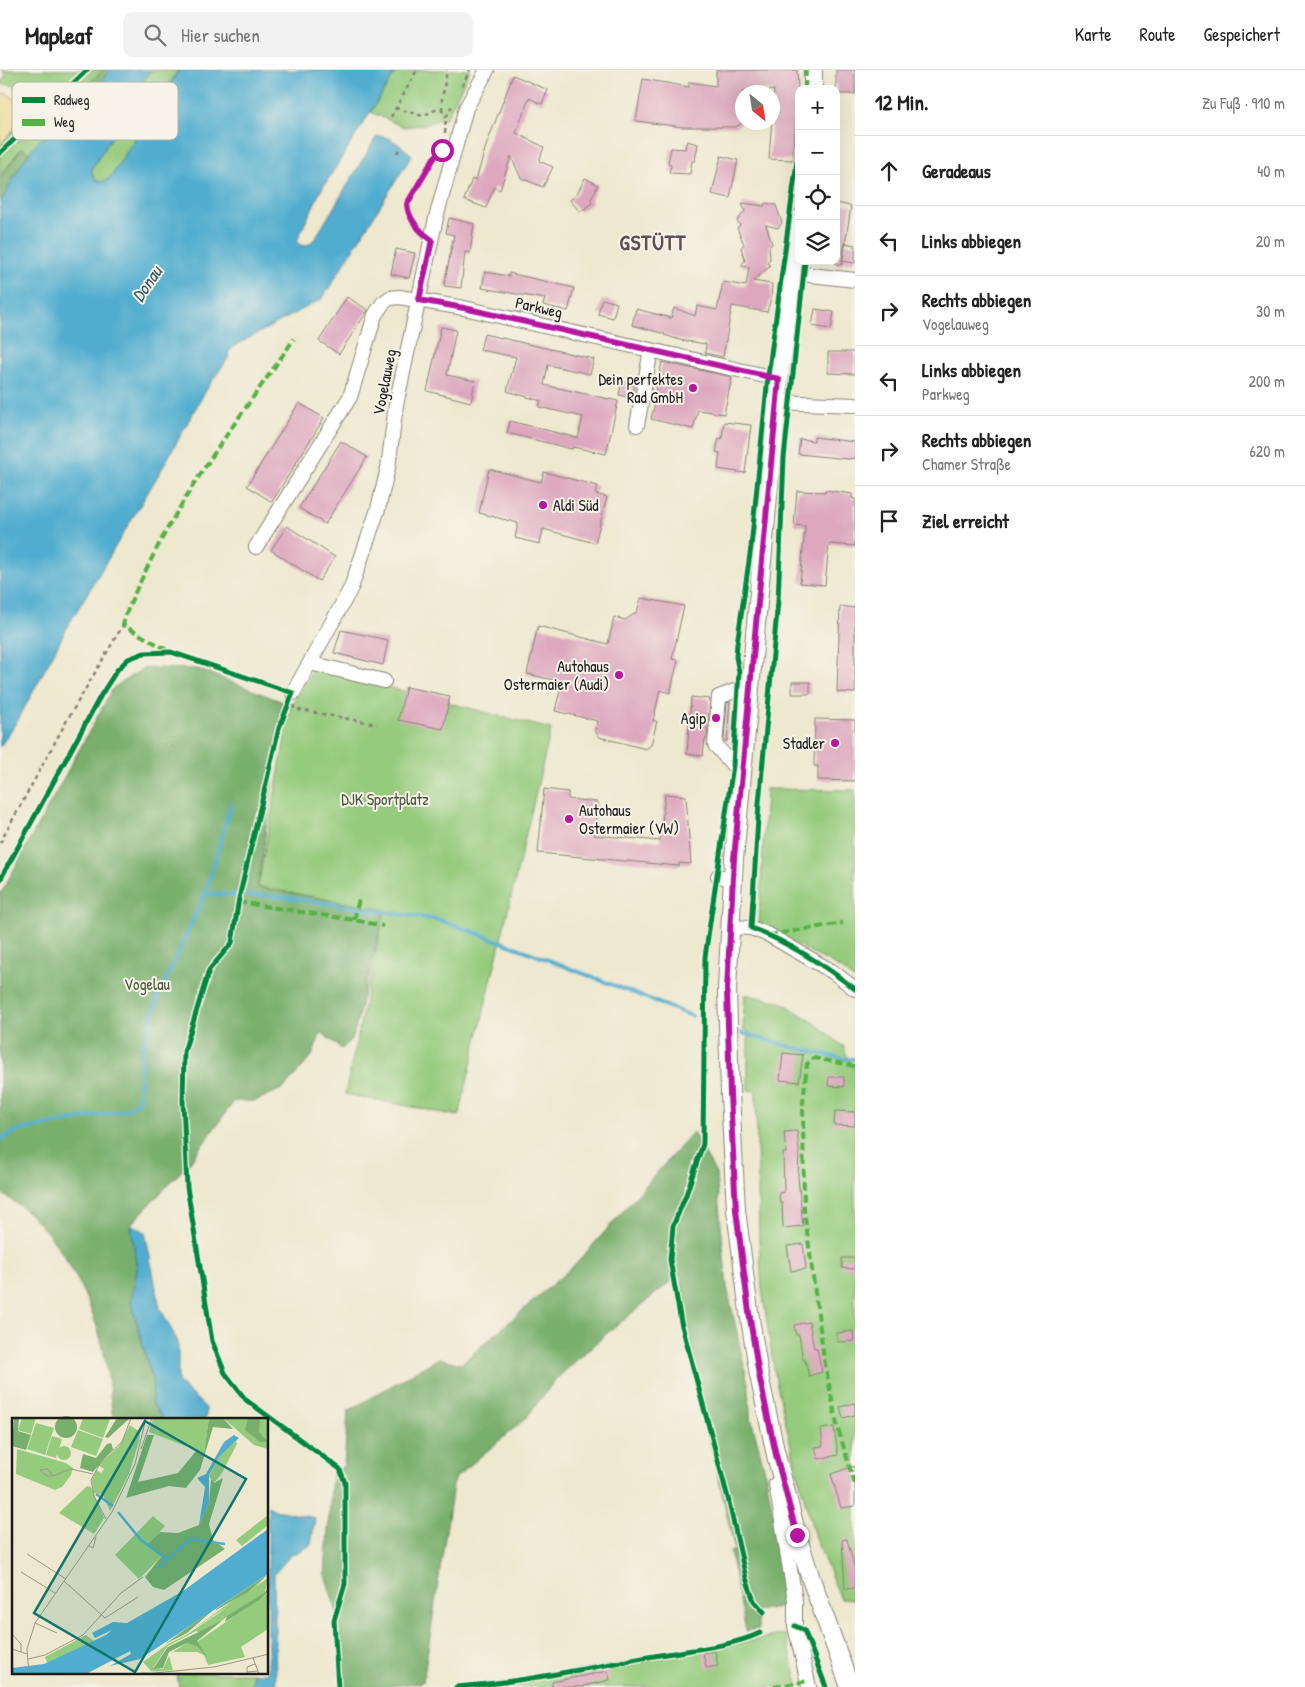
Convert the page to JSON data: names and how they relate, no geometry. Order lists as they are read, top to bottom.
{
  "streets": {
    "street": ["Parkweg", "Vogelauweg"]
  },
  "crossings": [
    ["Parkweg", "Vogelauweg"]
  ],
  "districts": ["GSTÜTT"],
  "water": ["Donau"],
  "parks": ["DJK Sportplatz", "Vogelau"],
  "places": [
    "Dein perfektes Rad GmbH",
    "Aldi Süd",
    "Autohaus Ostermaier (Audi)",
    "Agip",
    "Stadler",
    "Autohaus Ostermaier (VW)"
  ],
  "legend": ["Radweg", "Weg"],
  "north": "bottom right",
  "page": {
    "header": "Mapleaf",
    "search": "Hier suchen",
    "nav": ["Karte", "Route", "Gespeichert"],
    "heading": ["12 Min.", "Zu Fuß · 910 m"],
    "map_buttons": ["+", "−"],
    "list": [
      ["Geradeaus", "40 m"],
      ["Links abbiegen", "20 m"],
      ["Rechts abbiegen", "Vogelauweg", "30 m"],
      ["Links abbiegen", "Parkweg", "200 m"],
      ["Rechts abbiegen", "Chamer Straße", "620 m"],
      "Ziel erreicht"
    ]
  }
}
